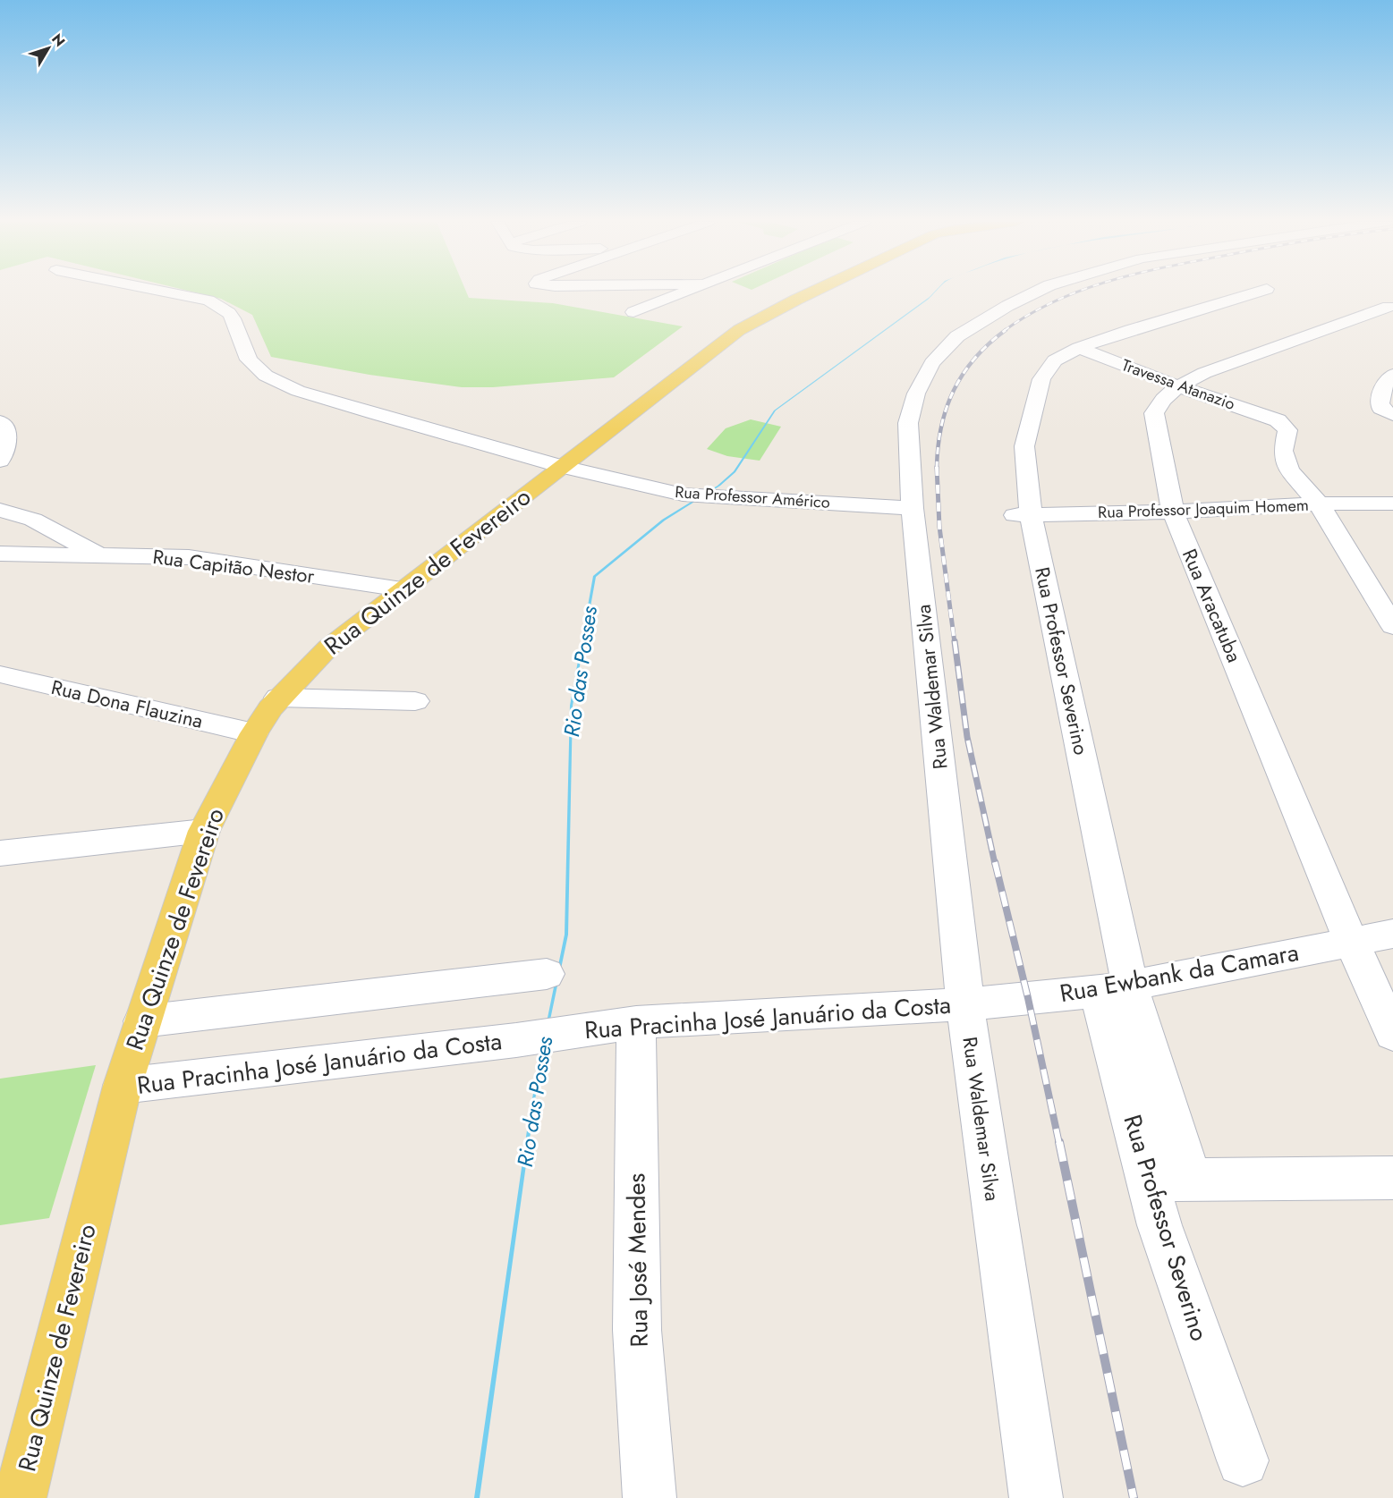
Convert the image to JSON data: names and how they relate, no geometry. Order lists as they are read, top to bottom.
{
  "streets": {
    "main road": ["Rua Quinze de Fevereiro"],
    "street": [
      "Travessa Atanazio",
      "Rua Professor Américo",
      "Rua Professor Joaquim Homem",
      "Rua Capitão Nestor",
      "Rua Aracatuba",
      "Rua Professor Severino",
      "Rua Waldemar Silva",
      "Rua Dona Flauzina",
      "Rua Ewbank da Camara",
      "Rua Pracinha José Januário da Costa",
      "Rua José Mendes"
    ]
  },
  "crossings": [
    ["Travessa Atanazio", "Rua Professor Joaquim Homem"],
    ["Travessa Atanazio", "Rua Aracatuba"],
    ["Travessa Atanazio", "Rua Professor Severino"],
    ["Rua Professor Américo", "Rua Quinze de Fevereiro"],
    ["Rua Professor Américo", "Rua Waldemar Silva"],
    ["Rua Professor Joaquim Homem", "Rua Aracatuba"],
    ["Rua Professor Joaquim Homem", "Rua Professor Severino"],
    ["Rua Capitão Nestor", "Rua Quinze de Fevereiro"],
    ["Rua Quinze de Fevereiro", "Rua Dona Flauzina"],
    ["Rua Quinze de Fevereiro", "Rua Pracinha José Januário da Costa"],
    ["Rua Aracatuba", "Rua Ewbank da Camara"],
    ["Rua Professor Severino", "Rua Ewbank da Camara"],
    ["Rua Waldemar Silva", "Rua Ewbank da Camara"],
    ["Rua Waldemar Silva", "Rua Pracinha José Januário da Costa"],
    ["Rua Ewbank da Camara", "Rua Pracinha José Januário da Costa"],
    ["Rua Pracinha José Januário da Costa", "Rua José Mendes"]
  ],
  "water": ["Rio das Posses"],
  "north": "top right"
}
